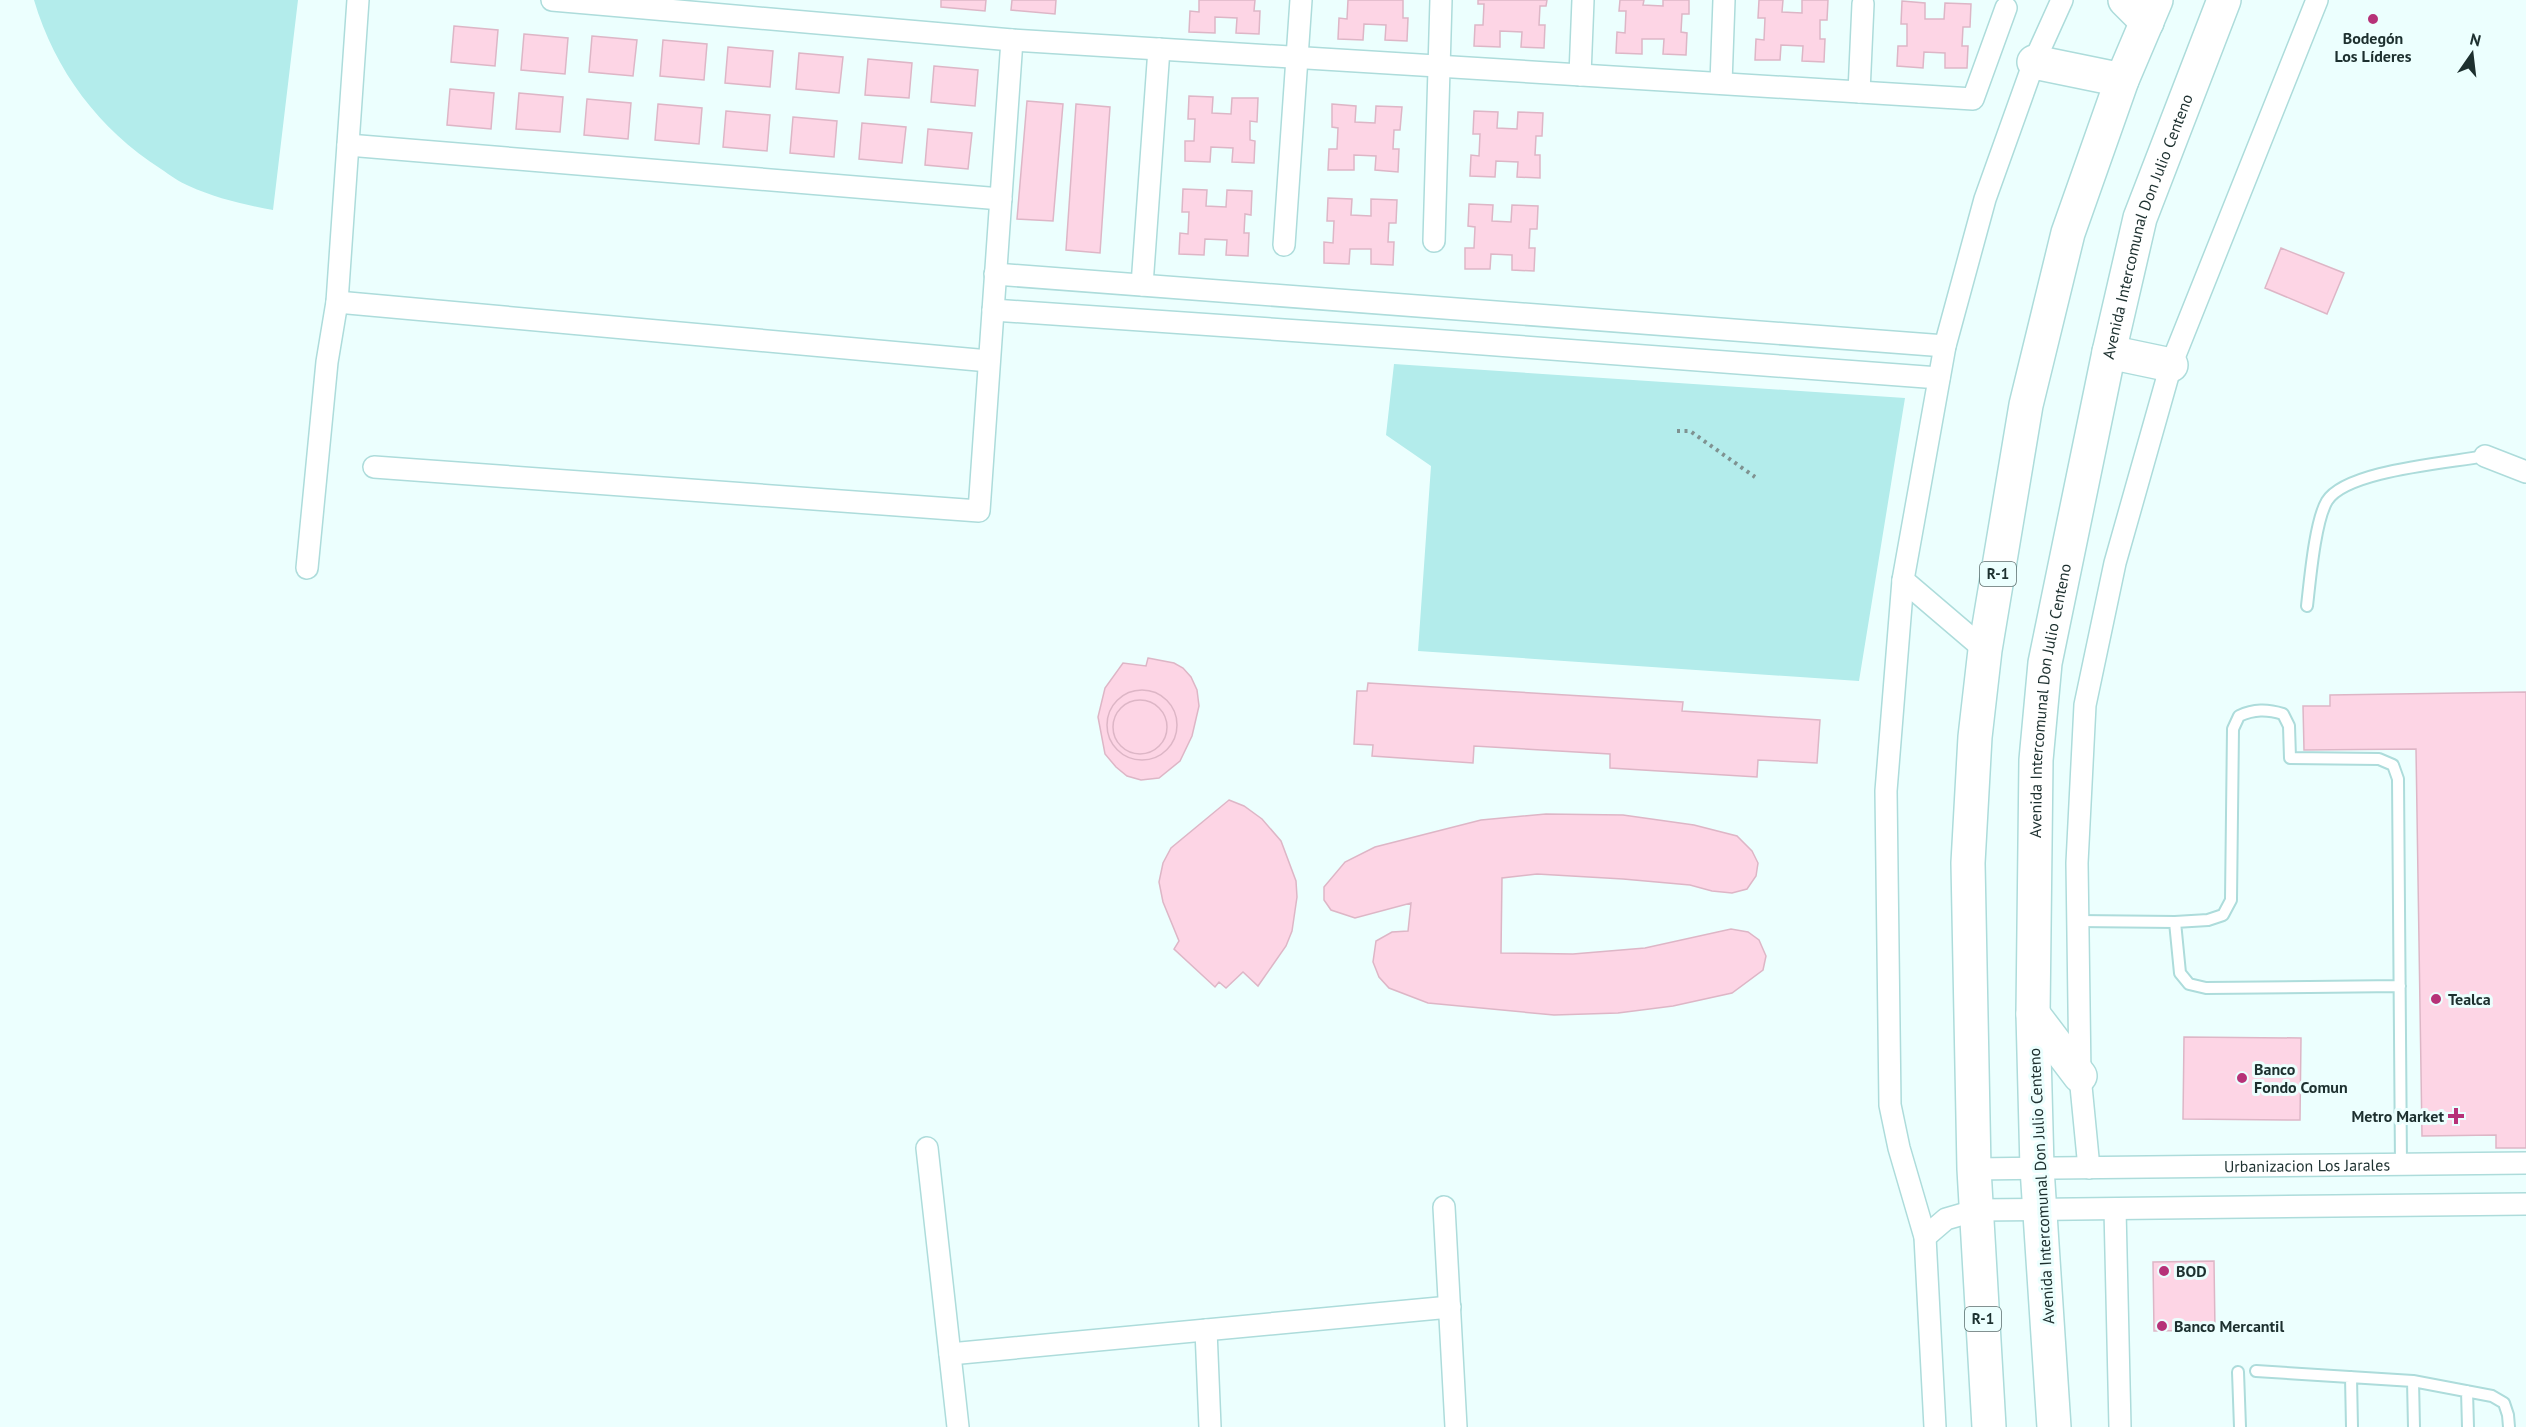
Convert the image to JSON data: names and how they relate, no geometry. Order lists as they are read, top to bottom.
{
  "streets": {
    "main road": ["Avenida Intercomunal Don Julio Centeno", "R-1"],
    "street": ["Urbanizacion Los Jarales"]
  },
  "crossings": [
    ["Avenida Intercomunal Don Julio Centeno", "Urbanizacion Los Jarales"],
    ["R-1", "Urbanizacion Los Jarales"]
  ],
  "places": {
    "other": [
      "Bodegón Los Líderes",
      "Tealca",
      "Banco Fondo Comun",
      "BOD",
      "Banco Mercantil"
    ],
    "health": ["Metro Market"]
  },
  "north": "top"
}
